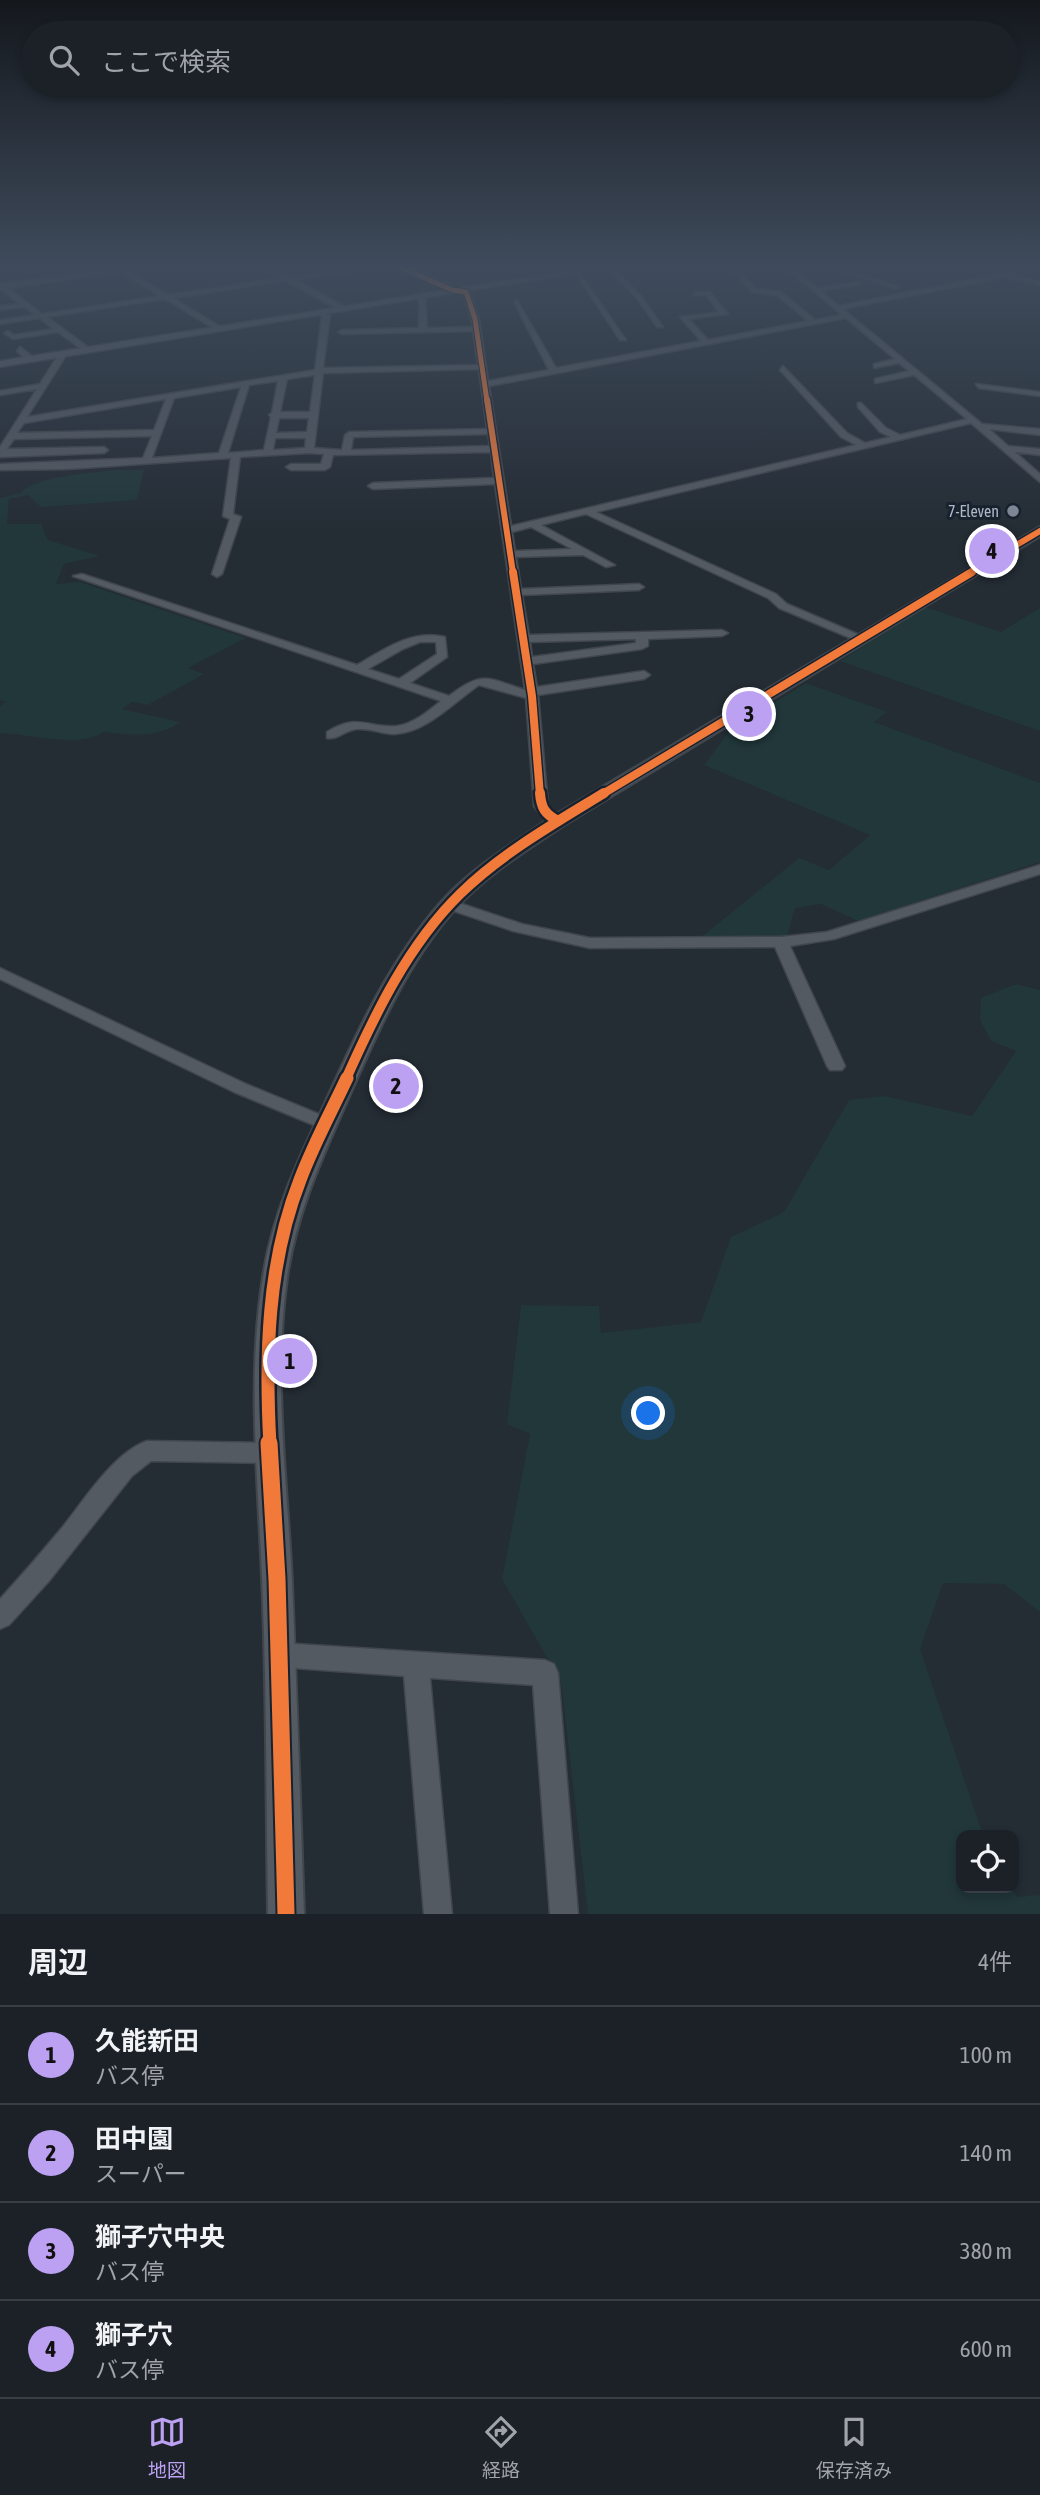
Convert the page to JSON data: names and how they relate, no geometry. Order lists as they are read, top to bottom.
{
  "places": ["7-Eleven"],
  "page": {
    "search": "ここで検索",
    "pins": [
      "4",
      "3",
      "2",
      "1"
    ],
    "heading": ["周辺", "4件"],
    "list": [
      {
        "mark": "1",
        "name": "久能新田",
        "note": "バス停",
        "value": "100 m"
      },
      {
        "mark": "2",
        "name": "田中園",
        "note": "スーパー",
        "value": "140 m"
      },
      {
        "mark": "3",
        "name": "獅子穴中央",
        "note": "バス停",
        "value": "380 m"
      },
      {
        "mark": "4",
        "name": "獅子穴",
        "note": "バス停",
        "value": "600 m"
      }
    ],
    "nav": ["地図", "経路", "保存済み"]
  }
}
